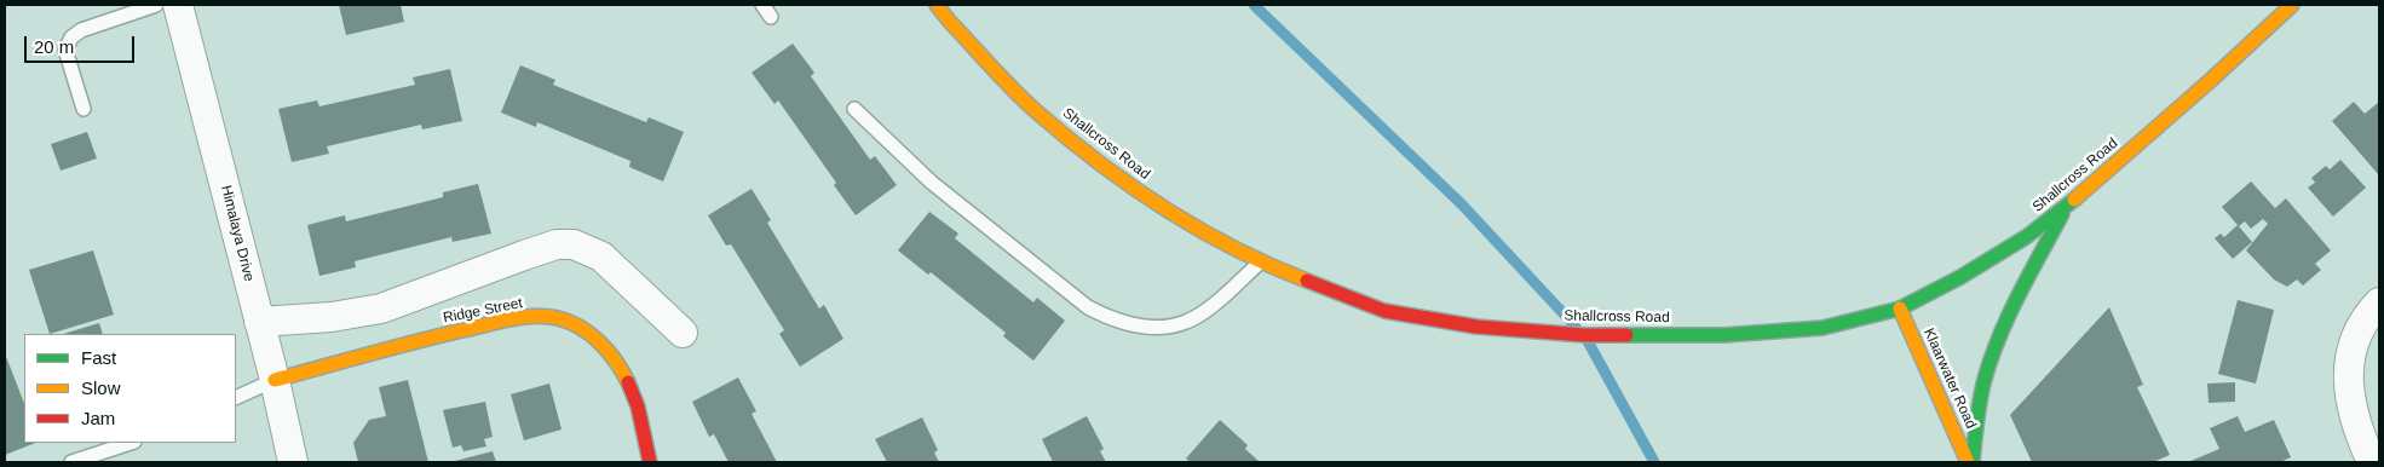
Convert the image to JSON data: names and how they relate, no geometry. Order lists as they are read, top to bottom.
{
  "streets": {
    "street": [
      "Shallcross Road",
      "Himalaya Drive",
      "Ridge Street",
      "Klaarwater Road"
    ]
  },
  "crossings": [
    ["Shallcross Road", "Klaarwater Road"],
    ["Himalaya Drive", "Ridge Street"]
  ],
  "legend": ["Fast", "Slow", "Jam"],
  "scale_bar": "20 m"
}
